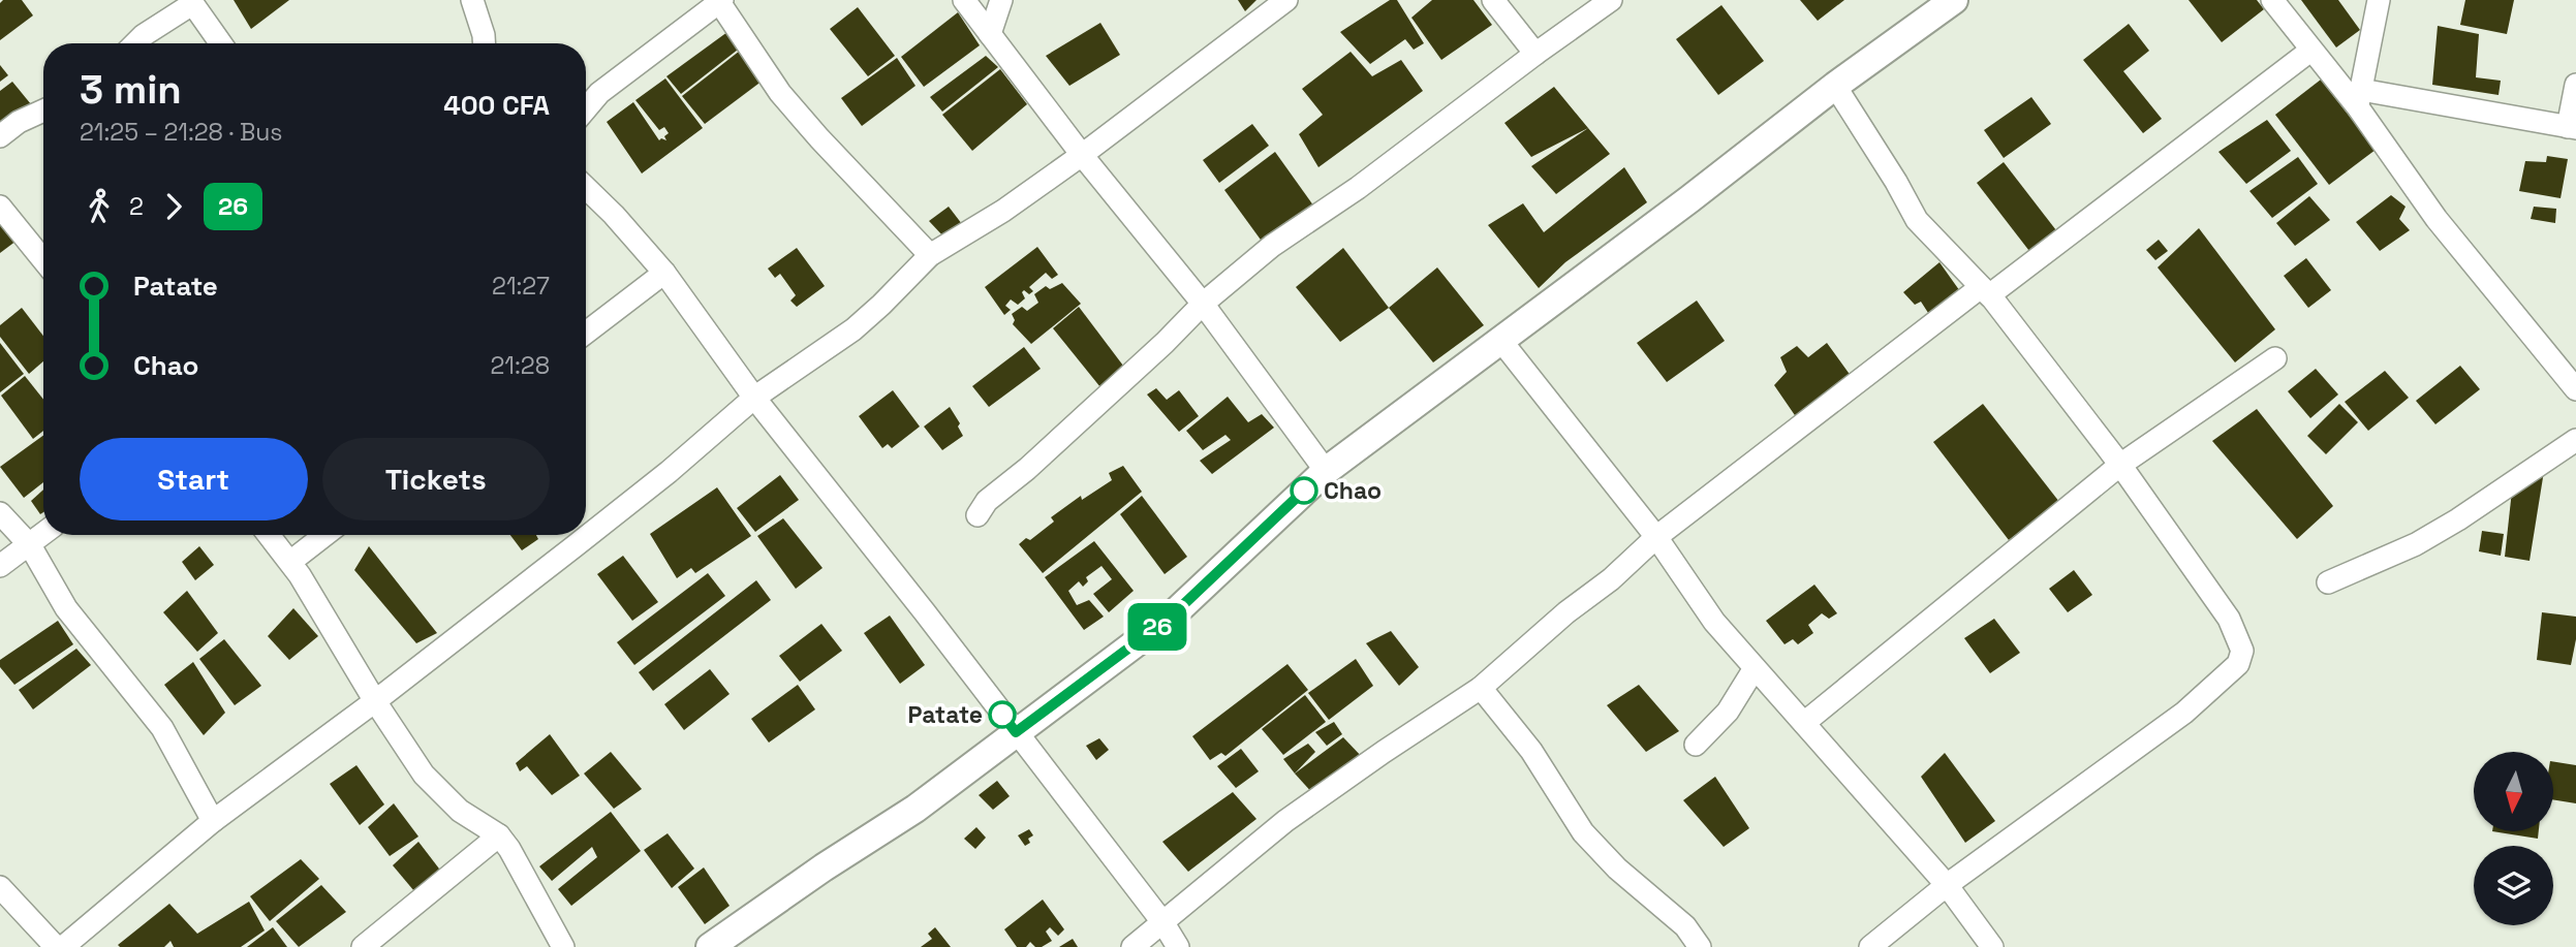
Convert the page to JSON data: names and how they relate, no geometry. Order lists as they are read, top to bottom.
{
  "places": ["Chao", "Patate"],
  "lines": ["bus line 26"],
  "north": "bottom",
  "page": {
    "on_map": "26",
    "heading": ["3 min", "21:25 – 21:28 · Bus", "400 CFA"],
    "legs": ["2", "26"],
    "list": [
      {
        "name": "Patate",
        "value": "21:27"
      },
      {
        "name": "Chao",
        "value": "21:28"
      }
    ],
    "buttons": ["Start", "Tickets"]
  }
}
